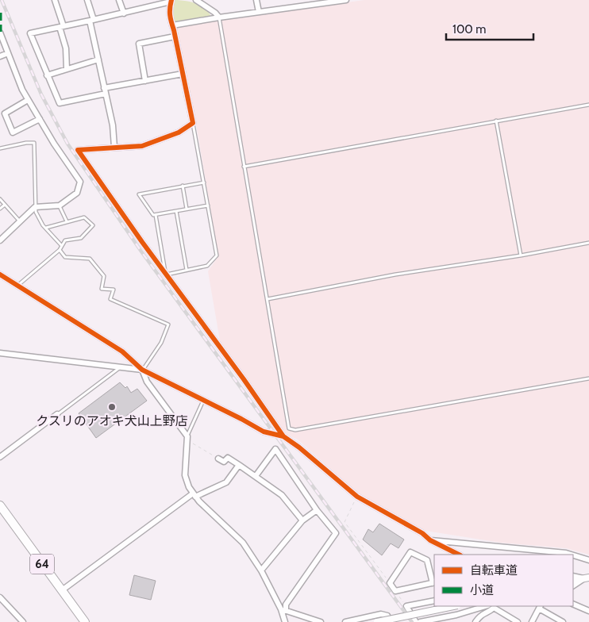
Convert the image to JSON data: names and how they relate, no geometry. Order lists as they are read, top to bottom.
{
  "streets": {
    "main road": ["64"]
  },
  "places": ["クスリのアオキ犬山上野店"],
  "legend": ["自転車道", "小道"],
  "scale_bar": "100 m"
}
